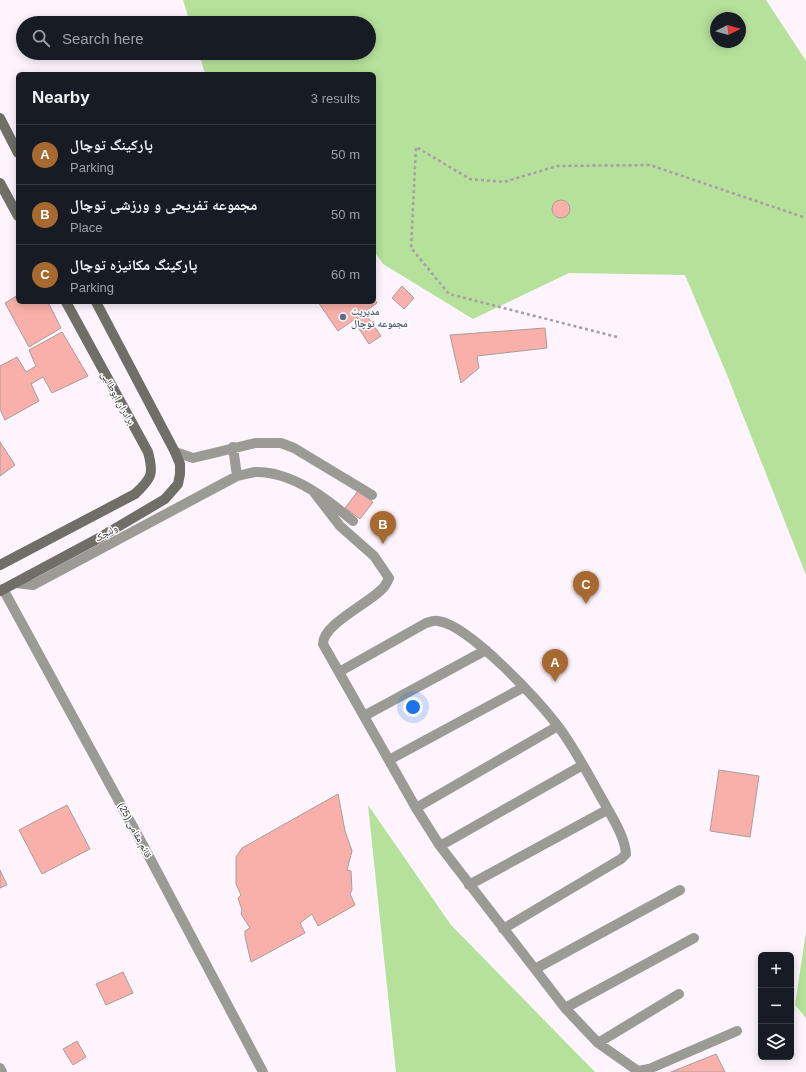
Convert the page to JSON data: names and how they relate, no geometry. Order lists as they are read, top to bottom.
{
  "streets": {
    "main road": ["برادران ابوطالبی", "ولنجک"],
    "street": ["قائم مقامی (25)"]
  },
  "crossings": [
    ["برادران ابوطالبی", "ولنجک"],
    ["ولنجک", "قائم مقامی (25)"]
  ],
  "places": ["مدیریت مجموعه توچال"],
  "north": "right",
  "page": {
    "search": "Search here",
    "heading": ["Nearby", "3 results"],
    "list": [
      {
        "mark": "A",
        "name": "پارکینگ توچال",
        "note": "Parking",
        "value": "50 m"
      },
      {
        "mark": "B",
        "name": "مجموعه تفریحی و ورزشی توچال",
        "note": "Place",
        "value": "50 m"
      },
      {
        "mark": "C",
        "name": "پارکینگ مکانیزه توچال",
        "note": "Parking",
        "value": "60 m"
      }
    ],
    "pins": ["B", "C", "A"],
    "map_buttons": ["+", "−"]
  }
}
